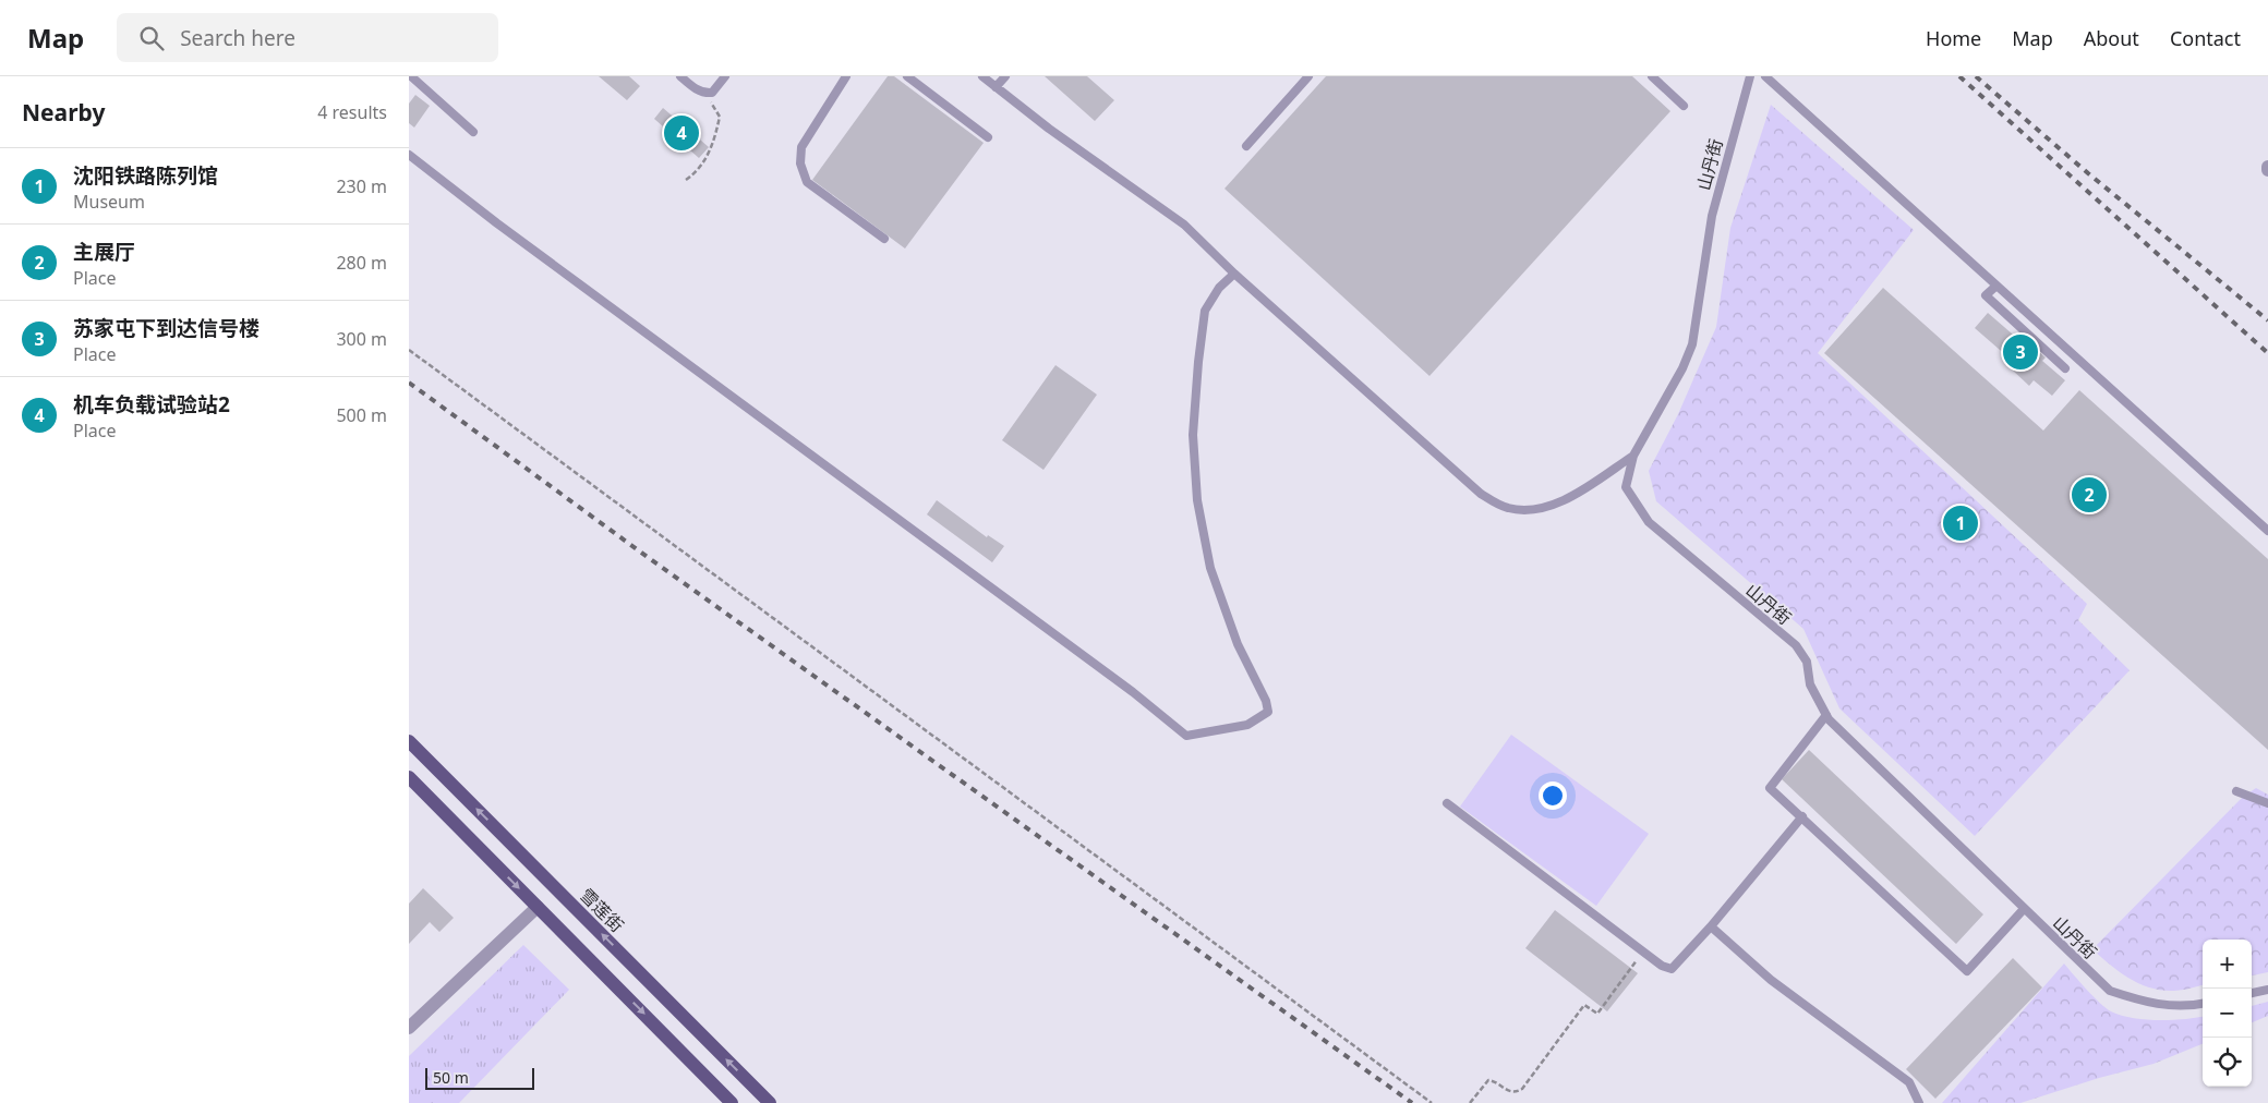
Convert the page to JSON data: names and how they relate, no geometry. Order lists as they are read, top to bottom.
{
  "streets": {
    "main road": ["雪莲街"],
    "lane": ["山丹街"]
  },
  "scale_bar": "50 m",
  "page": {
    "header": "Map",
    "search": "Search here",
    "nav": [
      "Home",
      "Map",
      "About",
      "Contact"
    ],
    "heading": ["Nearby", "4 results"],
    "pins": [
      "4",
      "3",
      "2",
      "1"
    ],
    "list": [
      {
        "mark": "1",
        "name": "沈阳铁路陈列馆",
        "note": "Museum",
        "value": "230 m"
      },
      {
        "mark": "2",
        "name": "主展厅",
        "note": "Place",
        "value": "280 m"
      },
      {
        "mark": "3",
        "name": "苏家屯下到达信号楼",
        "note": "Place",
        "value": "300 m"
      },
      {
        "mark": "4",
        "name": "机车负载试验站2",
        "note": "Place",
        "value": "500 m"
      }
    ],
    "map_buttons": ["+", "−"],
    "scale": "50 m"
  }
}
